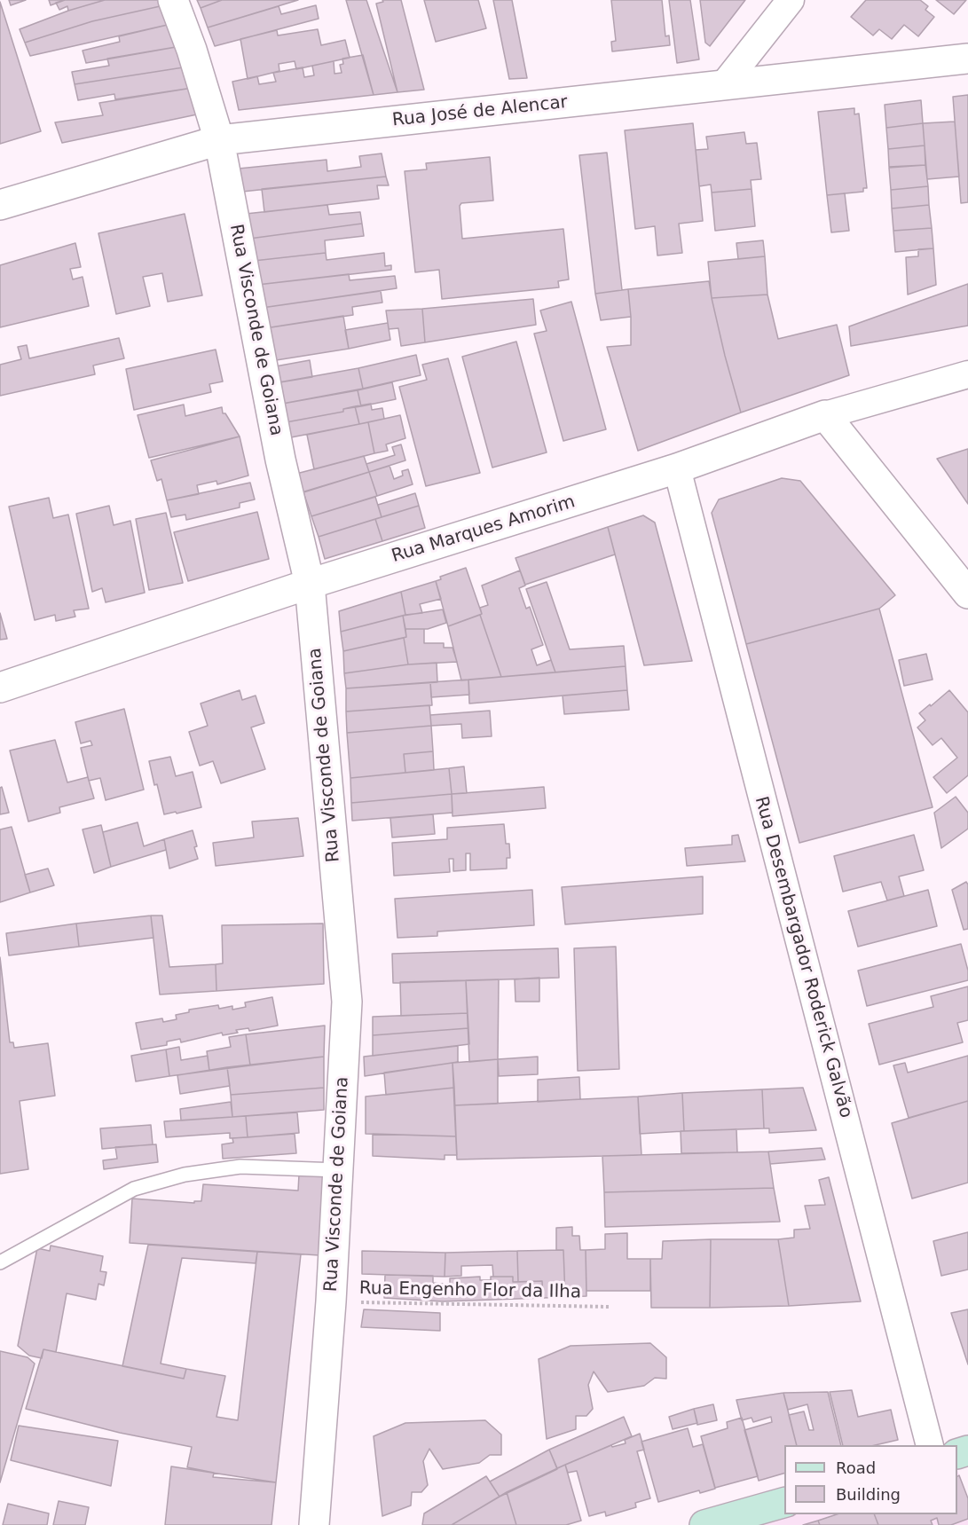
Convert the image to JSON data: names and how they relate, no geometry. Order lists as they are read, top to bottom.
{
  "streets": {
    "street": [
      "Rua José de Alencar",
      "Rua Visconde de Goiana",
      "Rua Marques Amorim",
      "Rua Desembargador Roderick Galvão"
    ],
    "path": ["Rua Engenho Flor da Ilha"]
  },
  "crossings": [
    ["Rua José de Alencar", "Rua Visconde de Goiana"],
    ["Rua Visconde de Goiana", "Rua Marques Amorim"],
    ["Rua Visconde de Goiana", "Rua Engenho Flor da Ilha"],
    ["Rua Marques Amorim", "Rua Desembargador Roderick Galvão"]
  ],
  "legend": ["Road", "Building"]
}
